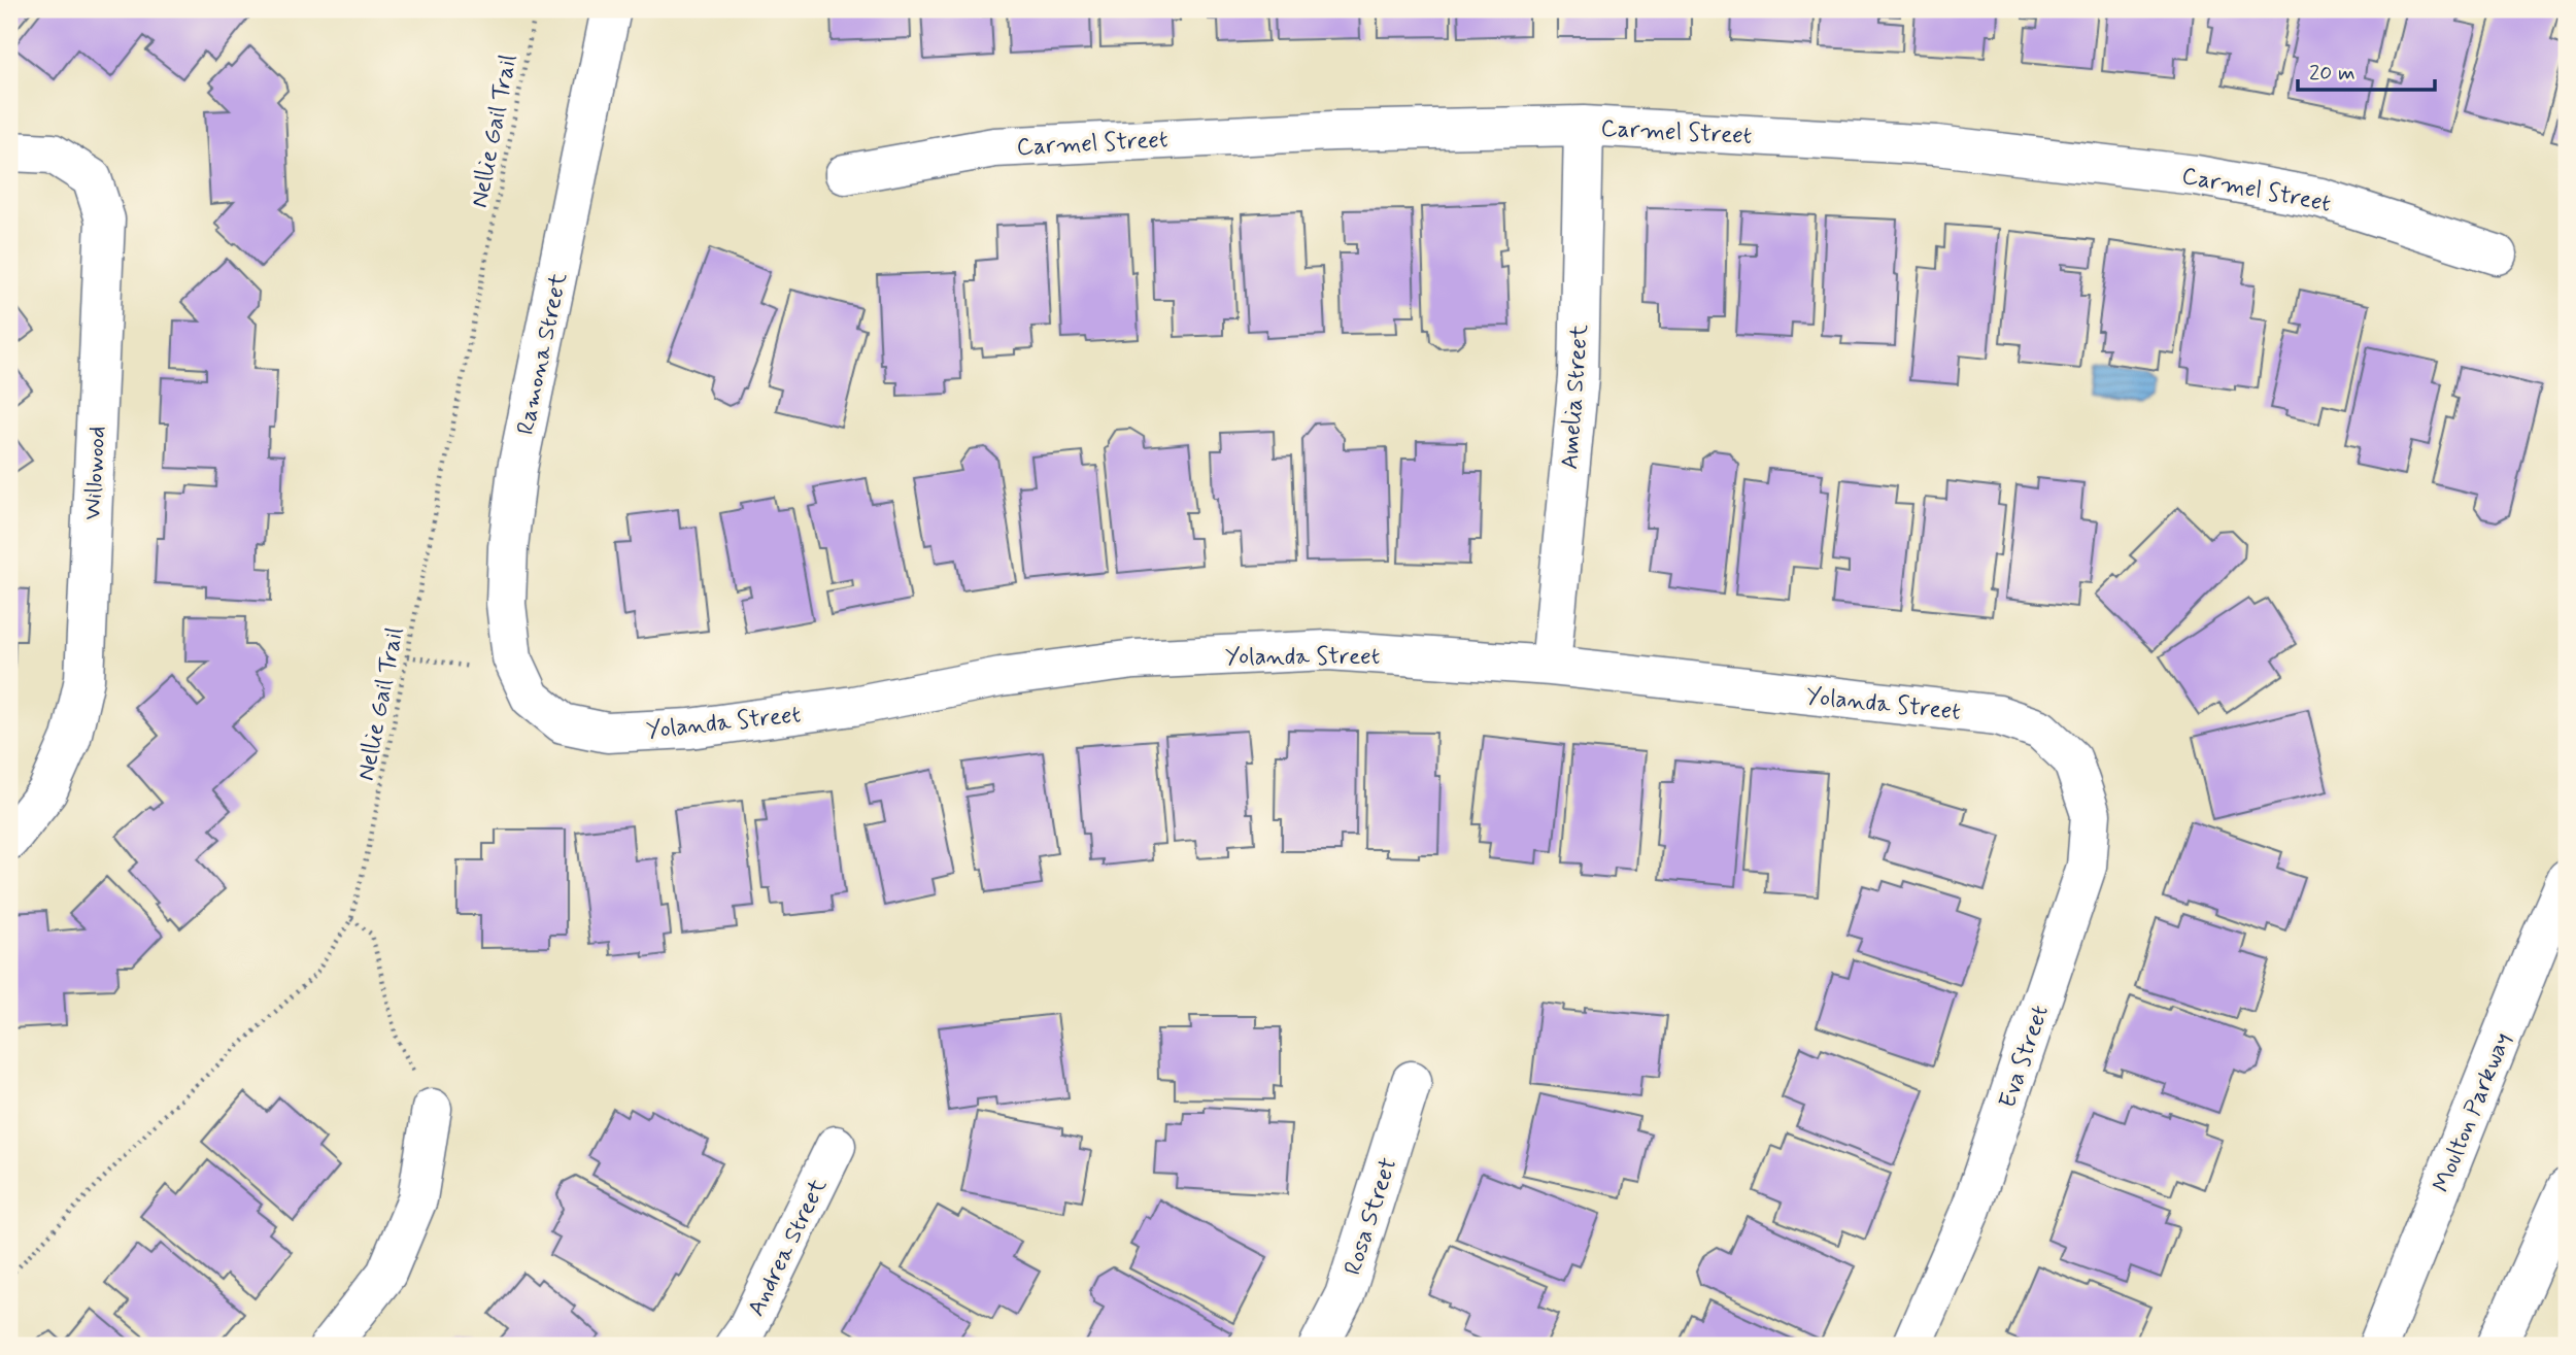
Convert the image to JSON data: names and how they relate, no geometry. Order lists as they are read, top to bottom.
{
  "streets": {
    "street": [
      "Carmel Street",
      "Ramona Street",
      "Amelia Street",
      "Willowood",
      "Yolanda Street",
      "Eva Street",
      "Moulton Parkway",
      "Rosa Street",
      "Andrea Street"
    ],
    "path": ["Nellie Gail Trail"]
  },
  "crossings": [
    ["Carmel Street", "Amelia Street"],
    ["Ramona Street", "Yolanda Street"],
    ["Amelia Street", "Yolanda Street"],
    ["Yolanda Street", "Eva Street"]
  ],
  "scale_bar": "20 m"
}
